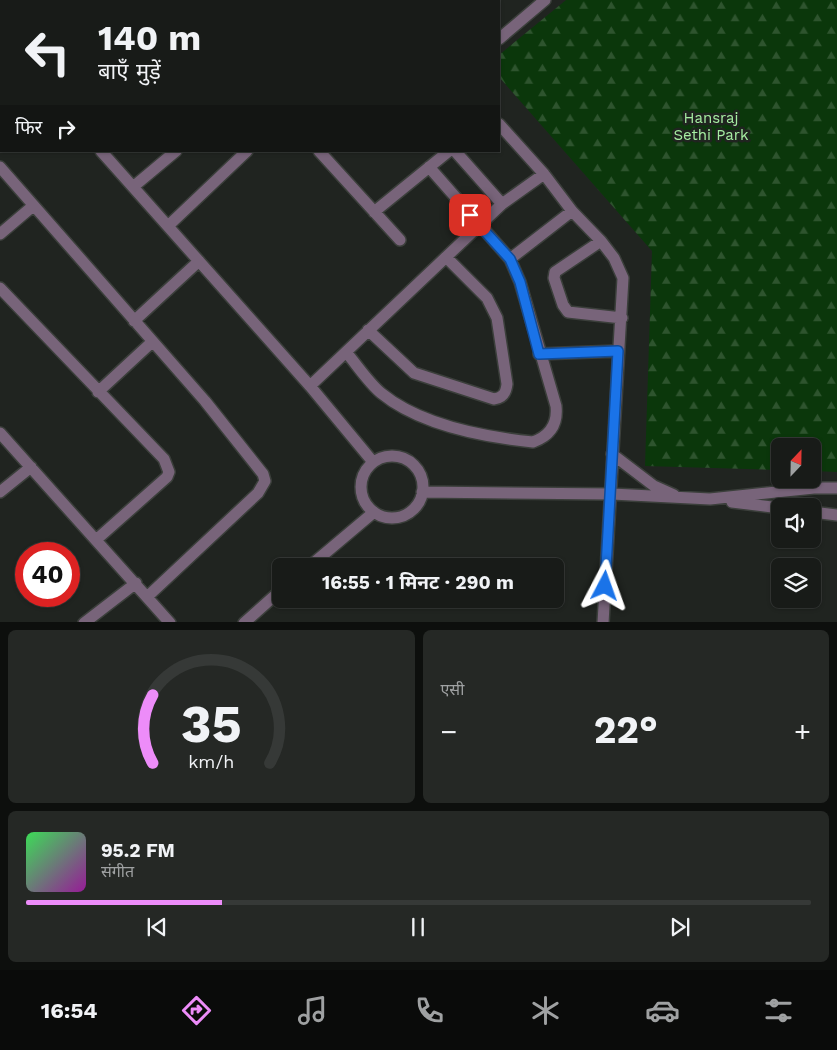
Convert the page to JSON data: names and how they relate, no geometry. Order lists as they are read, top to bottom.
{
  "parks": ["Hansraj Sethi Park"],
  "north": "top",
  "page": {
    "turn": ["140 m", "बाएँ मुड़ें"],
    "then": "फिर",
    "limit": "40",
    "trip": "16:55 · 1 मिनट · 290 m",
    "tile": "एसी",
    "heat": ["−", "22°", "+"],
    "song": ["95.2 FM", "संगीत"],
    "tabs": "16:54",
    "gauge": ["35", "km/h"]
  }
}
